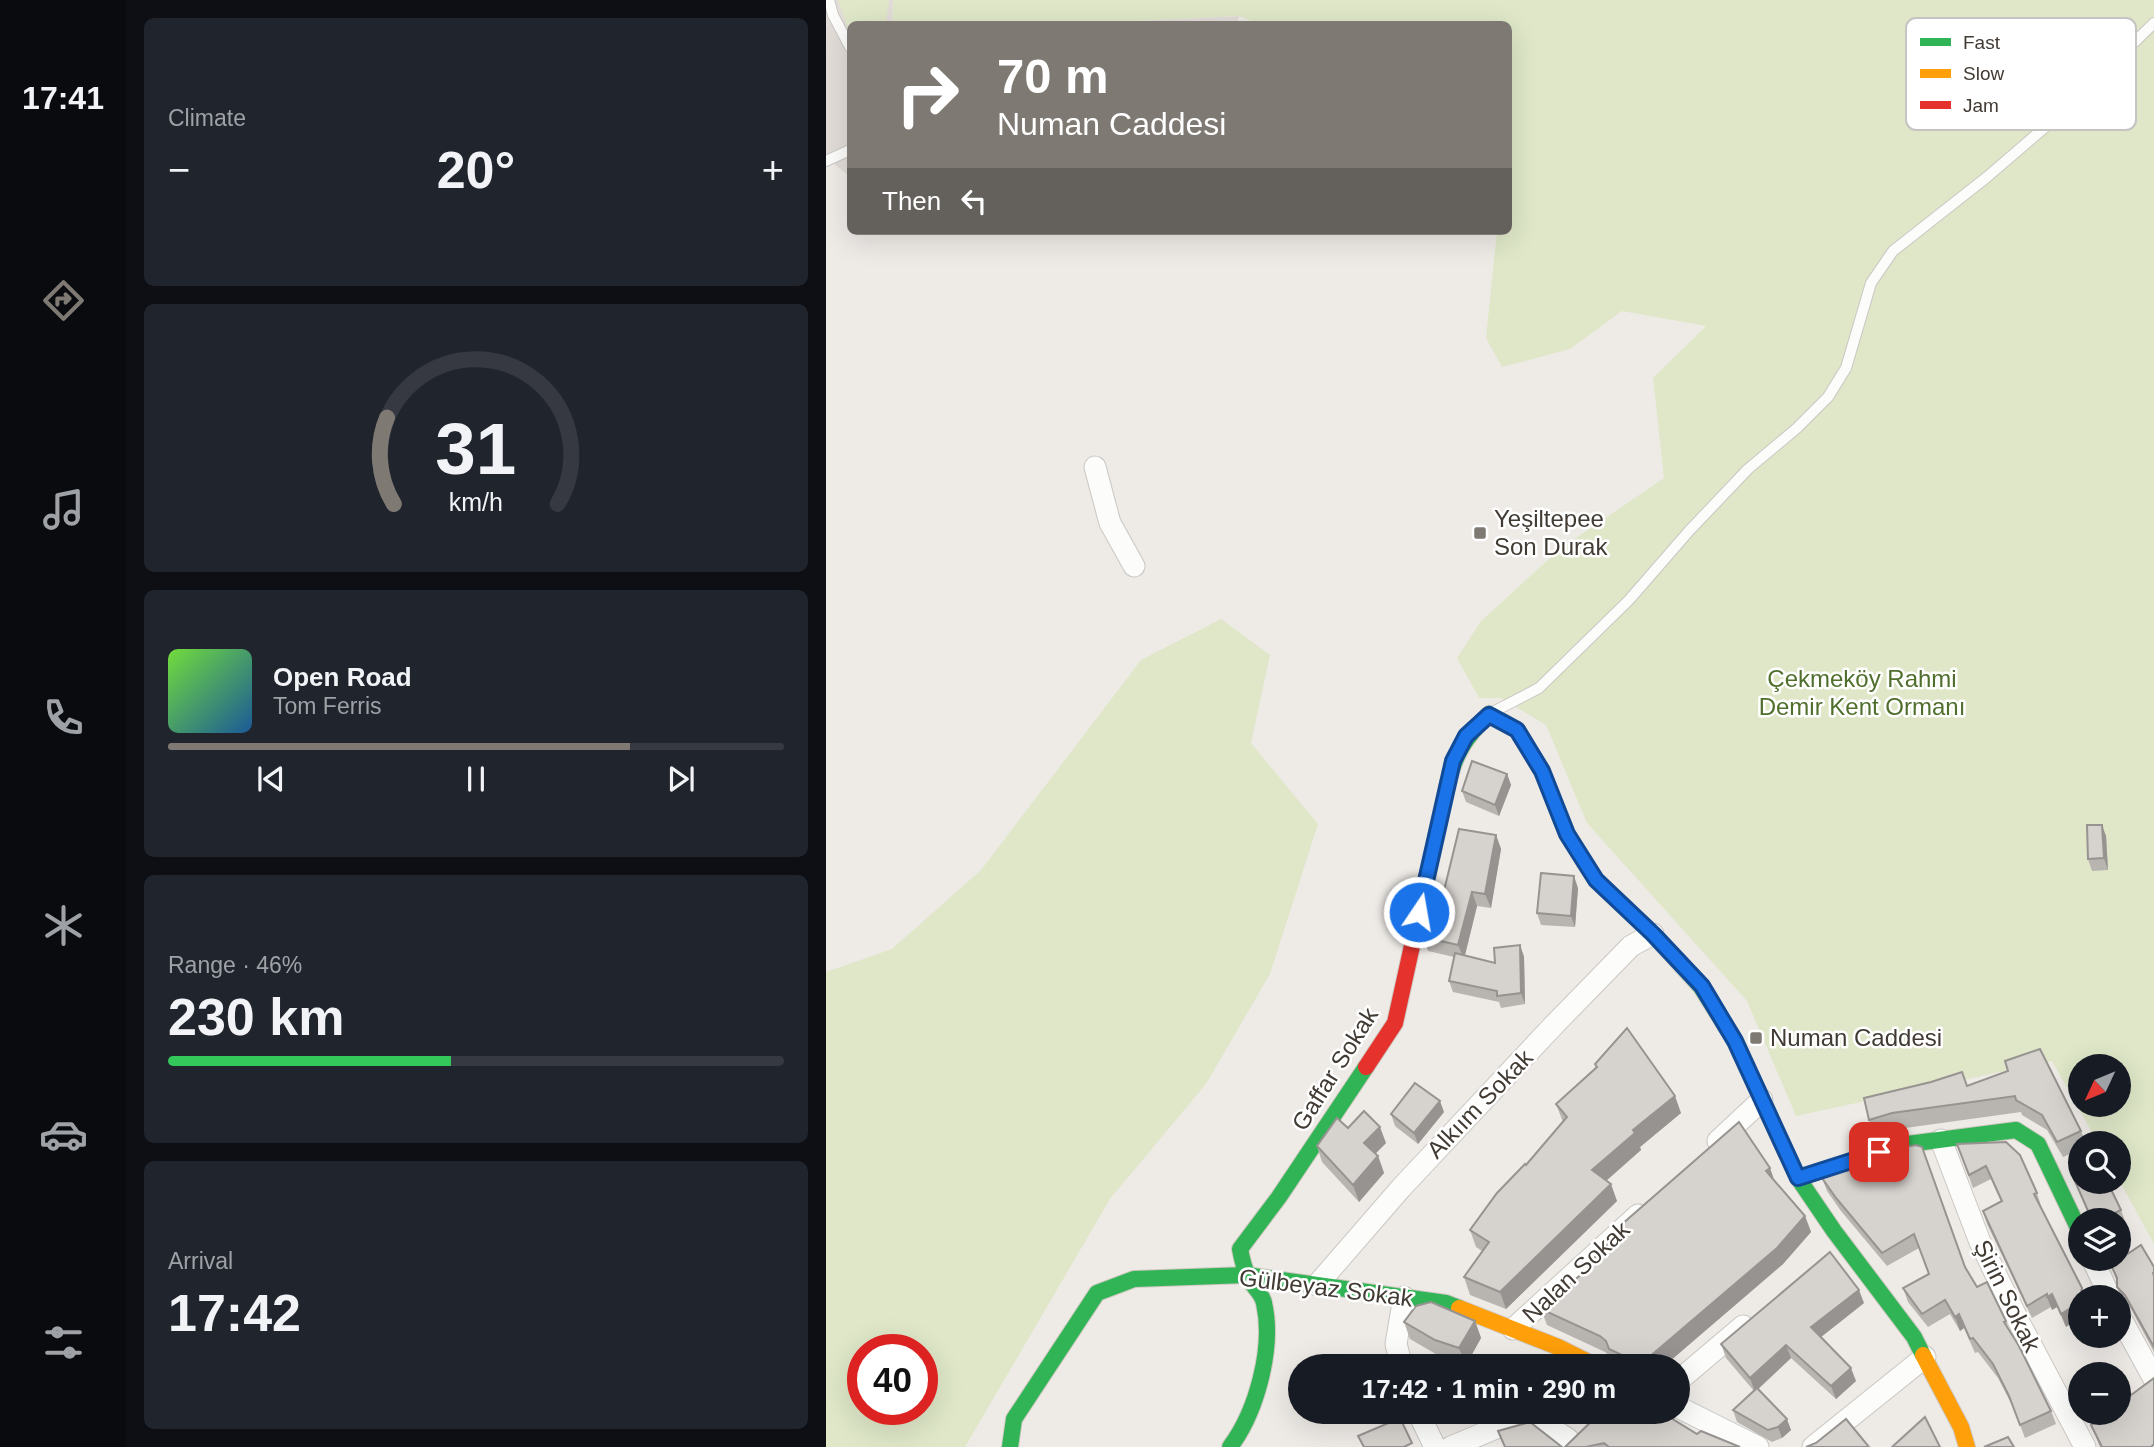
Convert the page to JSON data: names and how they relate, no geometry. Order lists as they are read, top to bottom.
{
  "streets": {
    "street": [
      "Gaffar Sokak",
      "Alkıım Sokak",
      "Nalan Sokak",
      "Gülbeyaz Sokak",
      "Şirin Sokak"
    ]
  },
  "crossings": [
    ["Gaffar Sokak", "Gülbeyaz Sokak"],
    ["Alkıım Sokak", "Gülbeyaz Sokak"],
    ["Nalan Sokak", "Gülbeyaz Sokak"]
  ],
  "parks": ["Çekmeköy Rahmi Demir Kent Ormanı"],
  "places": {
    "transit": ["Yeşiltepee Son Durak", "Numan Caddesi"]
  },
  "legend": ["Fast", "Slow", "Jam"],
  "north": "bottom left",
  "page": {
    "tabs": "17:41",
    "tile": [
      "Climate",
      ["Range · 46%", "230 km"],
      ["Arrival", "17:42"]
    ],
    "turn": ["70 m", "Numan Caddesi"],
    "heat": ["−", "20°", "+"],
    "then": "Then",
    "song": ["Open Road", "Tom Ferris"],
    "map_buttons": ["+", "−"],
    "limit": "40",
    "trip": "17:42 · 1 min · 290 m",
    "gauge": ["31", "km/h"]
  }
}
